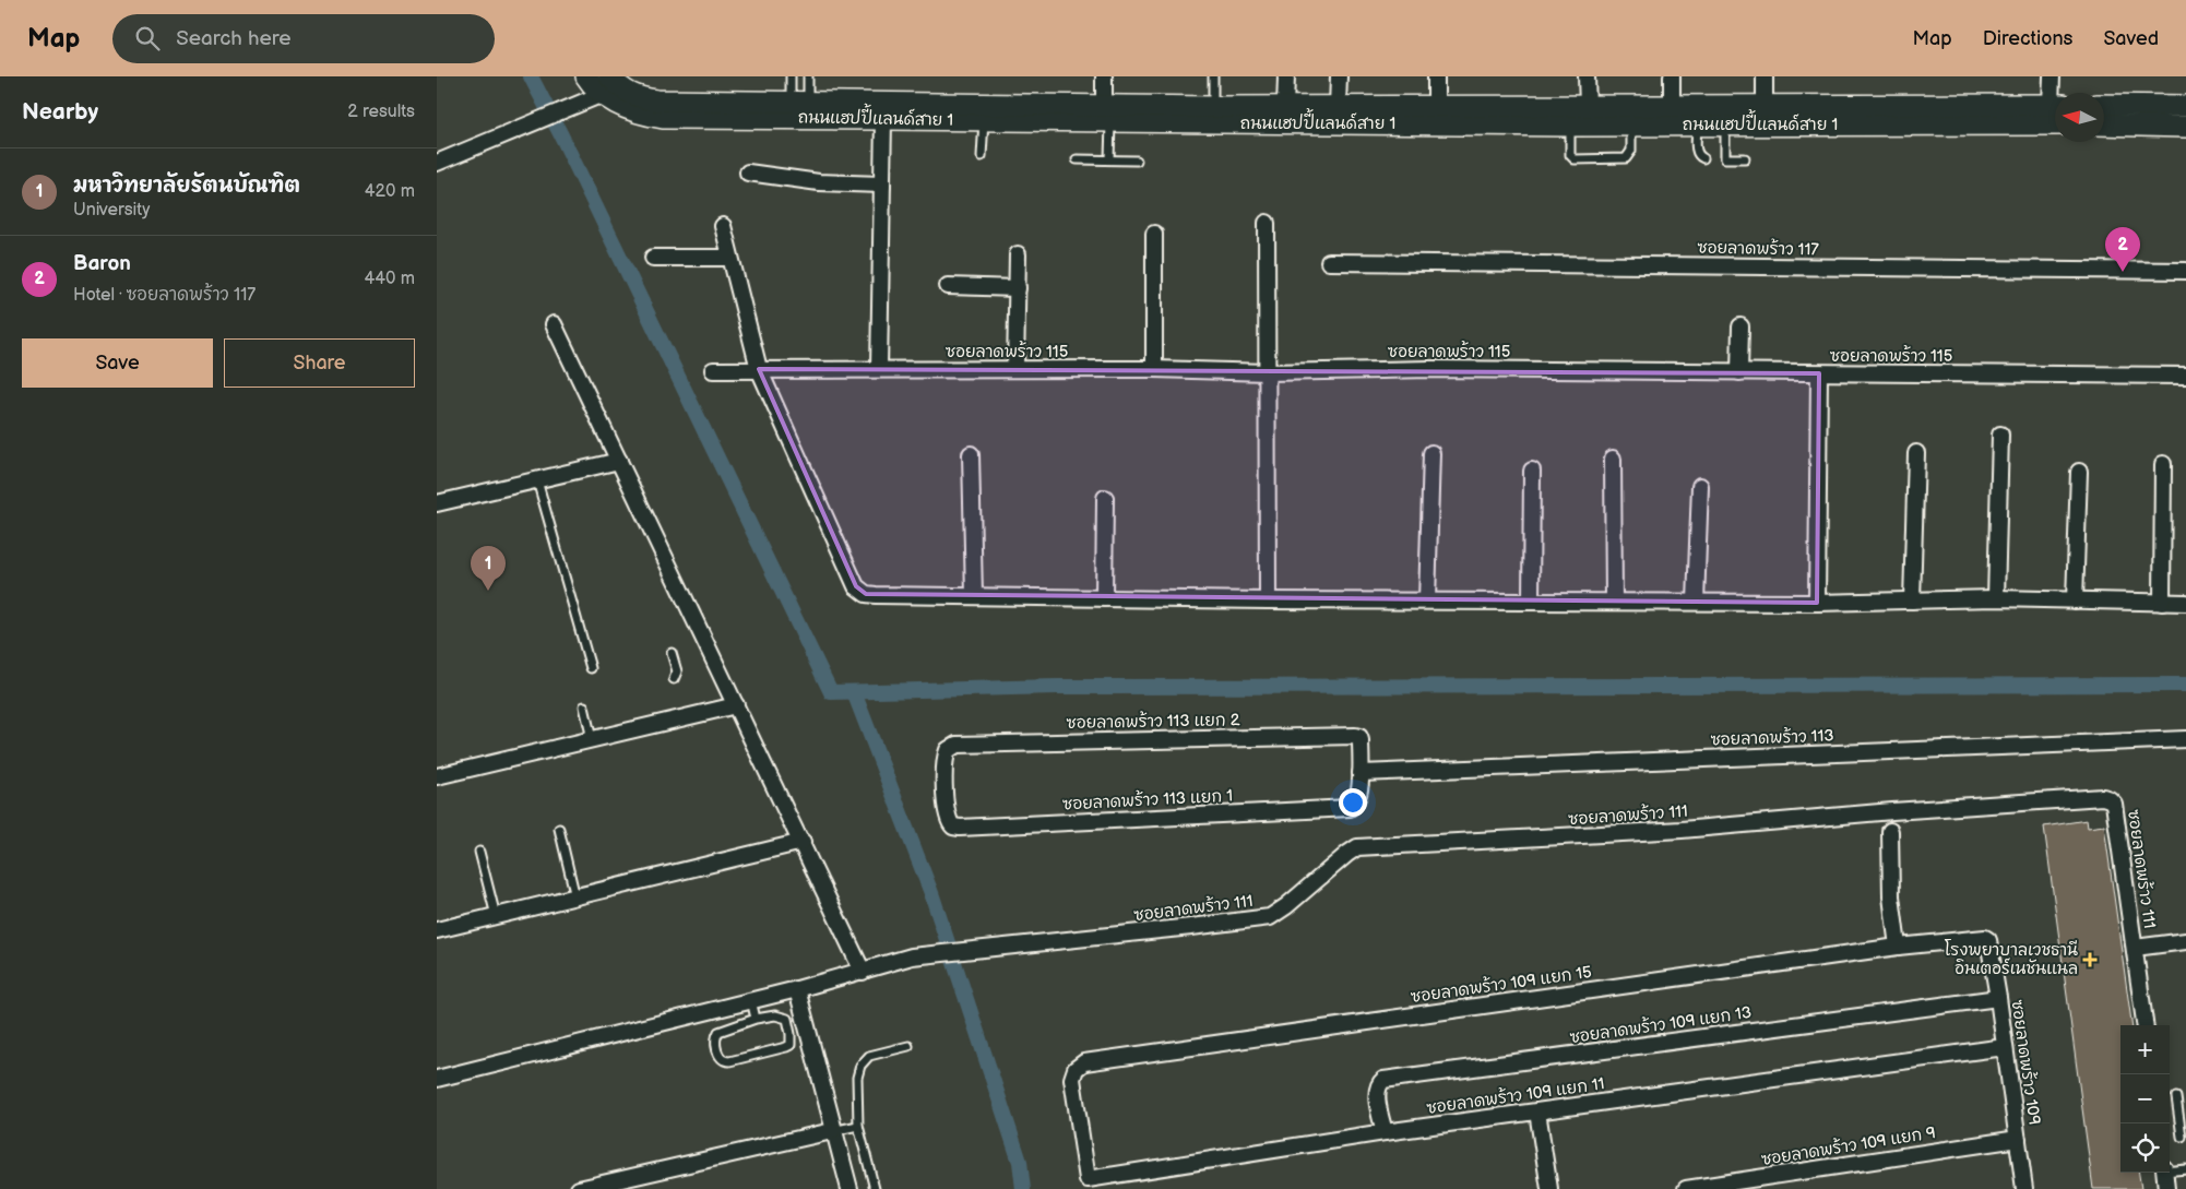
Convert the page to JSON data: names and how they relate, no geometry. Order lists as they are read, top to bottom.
{
  "streets": {
    "street": [
      "ถนนแฮปปี้แลนด์สาย 1",
      "ซอยลาดพร้าว 117",
      "ซอยลาดพร้าว 115",
      "ซอยลาดพร้าว 113 แยก 2",
      "ซอยลาดพร้าว 113",
      "ซอยลาดพร้าว 113 แยก 1",
      "ซอยลาดพร้าว 111",
      "ซอยลาดพร้าว 109 แยก 15",
      "ซอยลาดพร้าว 109 แยก 13",
      "ซอยลาดพร้าว 109",
      "ซอยลาดพร้าว 109 แยก 11",
      "ซอยลาดพร้าว 109 แยก 9"
    ]
  },
  "crossings": [
    ["ซอยลาดพร้าว 113 แยก 2", "ซอยลาดพร้าว 113"],
    ["ซอยลาดพร้าว 113 แยก 2", "ซอยลาดพร้าว 113 แยก 1"],
    ["ซอยลาดพร้าว 113", "ซอยลาดพร้าว 113 แยก 1"],
    ["ซอยลาดพร้าว 109 แยก 15", "ซอยลาดพร้าว 109"],
    ["ซอยลาดพร้าว 109 แยก 15", "ซอยลาดพร้าว 109 แยก 11"],
    ["ซอยลาดพร้าว 109 แยก 13", "ซอยลาดพร้าว 109"],
    ["ซอยลาดพร้าว 109 แยก 13", "ซอยลาดพร้าว 109 แยก 11"],
    ["ซอยลาดพร้าว 109", "ซอยลาดพร้าว 109 แยก 11"],
    ["ซอยลาดพร้าว 109", "ซอยลาดพร้าว 109 แยก 9"]
  ],
  "places": {
    "health": ["โรงพยาบาลเวชธานี อินเตอร์เนชันแนล"]
  },
  "north": "left",
  "page": {
    "header": "Map",
    "search": "Search here",
    "nav": ["Map", "Directions", "Saved"],
    "heading": ["Nearby", "2 results"],
    "list": [
      {
        "mark": "1",
        "name": "มหาวิทยาลัยรัตนบัณฑิต",
        "note": "University",
        "value": "420 m"
      },
      {
        "mark": "2",
        "name": "Baron",
        "note": "Hotel · ซอยลาดพร้าว 117",
        "value": "440 m"
      }
    ],
    "pins": ["2", "1"],
    "buttons": ["Save", "Share"],
    "map_buttons": ["+", "−"]
  }
}
